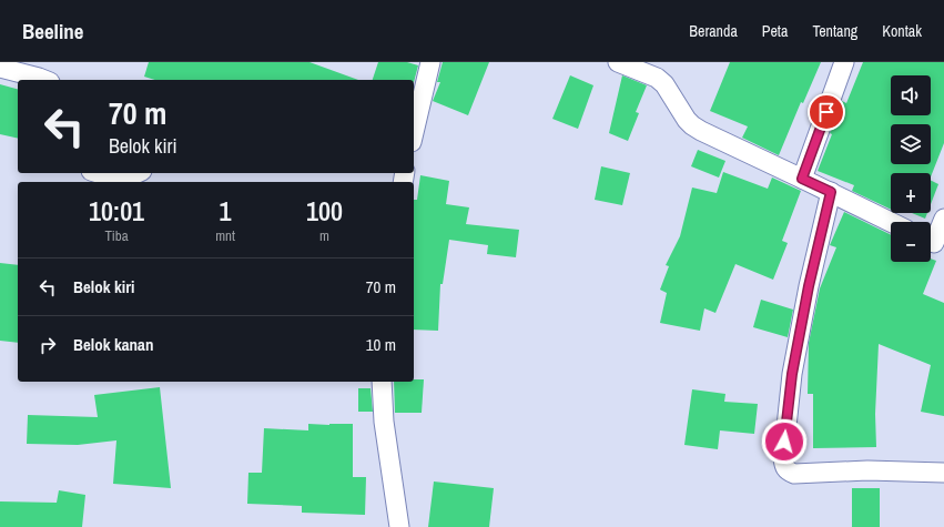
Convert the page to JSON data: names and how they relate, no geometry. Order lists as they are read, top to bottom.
{
  "page": {
    "header": "Beeline",
    "nav": [
      "Beranda",
      "Peta",
      "Tentang",
      "Kontak"
    ],
    "map_buttons": ["+", "−"],
    "turn": ["70 m", "Belok kiri"],
    "eta": [
      "10:01",
      "Tiba",
      "1",
      "mnt",
      "100",
      "m"
    ],
    "list": [
      {
        "name": "Belok kiri",
        "value": "70 m"
      },
      {
        "name": "Belok kanan",
        "value": "10 m"
      }
    ]
  }
}
